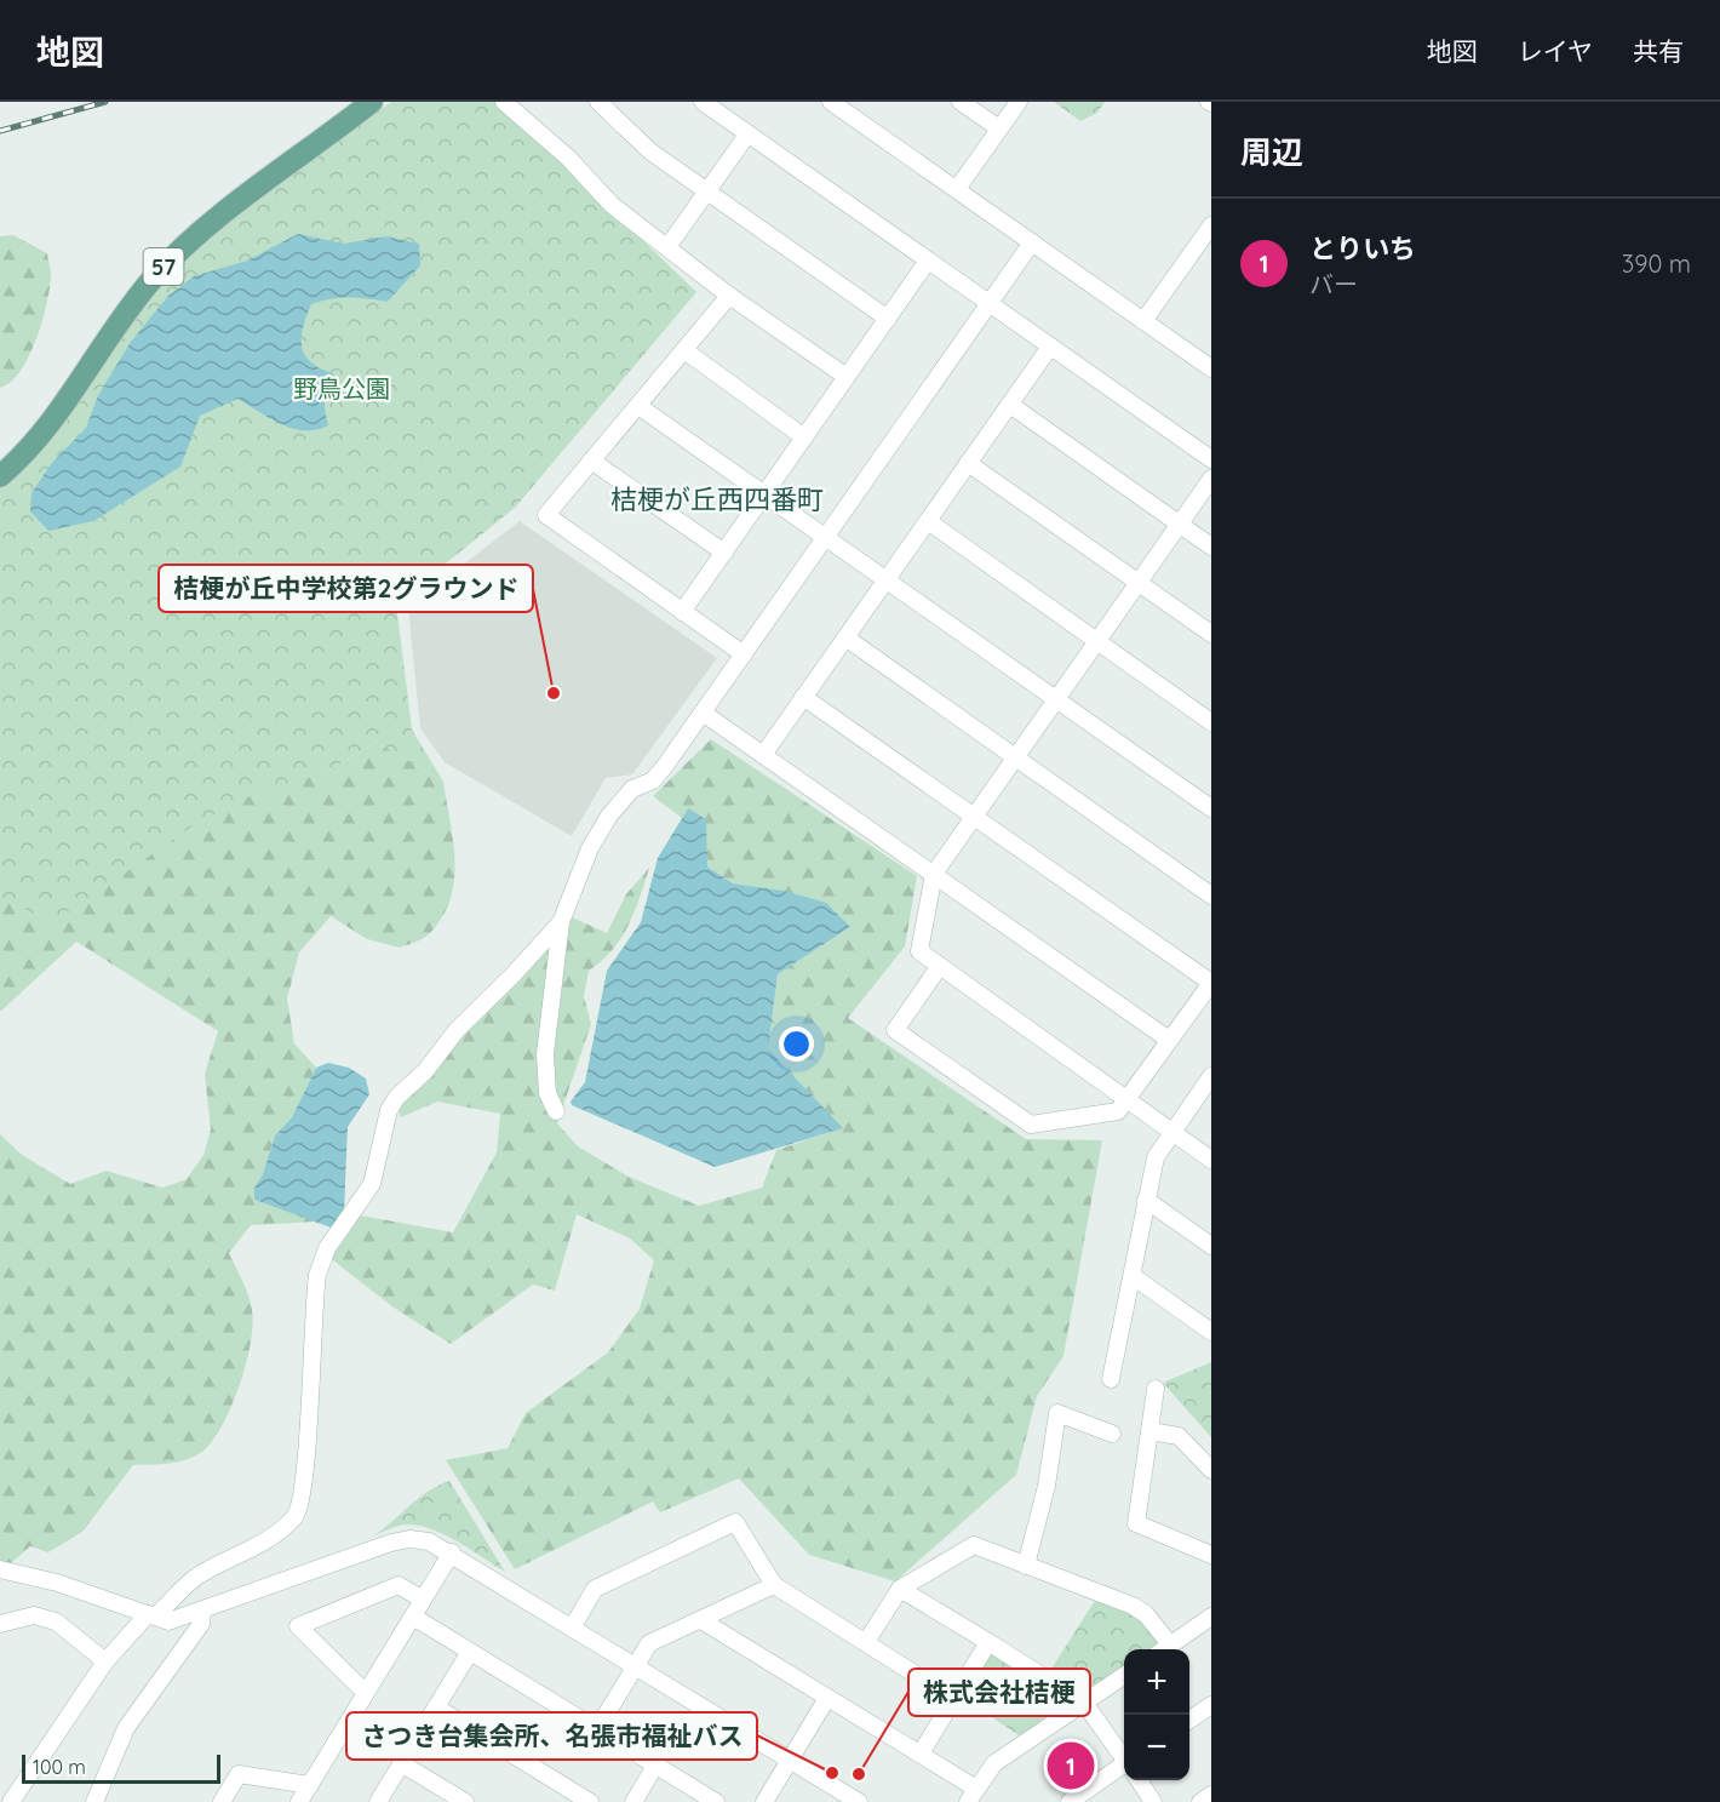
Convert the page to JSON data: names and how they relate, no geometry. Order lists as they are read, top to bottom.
{
  "streets": {
    "main road": ["57"]
  },
  "districts": ["桔梗が丘西四番町"],
  "parks": ["野鳥公園"],
  "places": ["桔梗が丘中学校第2グラウンド", "さつき台集会所、名張市福祉バス", "株式会社桔梗"],
  "scale_bar": "100 m",
  "page": {
    "header": "地図",
    "nav": ["地図", "レイヤ", "共有"],
    "heading": "周辺",
    "list": [
      {
        "mark": "1",
        "name": "とりいち",
        "note": "バー",
        "value": "390 m"
      }
    ],
    "map_buttons": ["+", "−"],
    "pins": "1",
    "scale": "100 m"
  }
}
